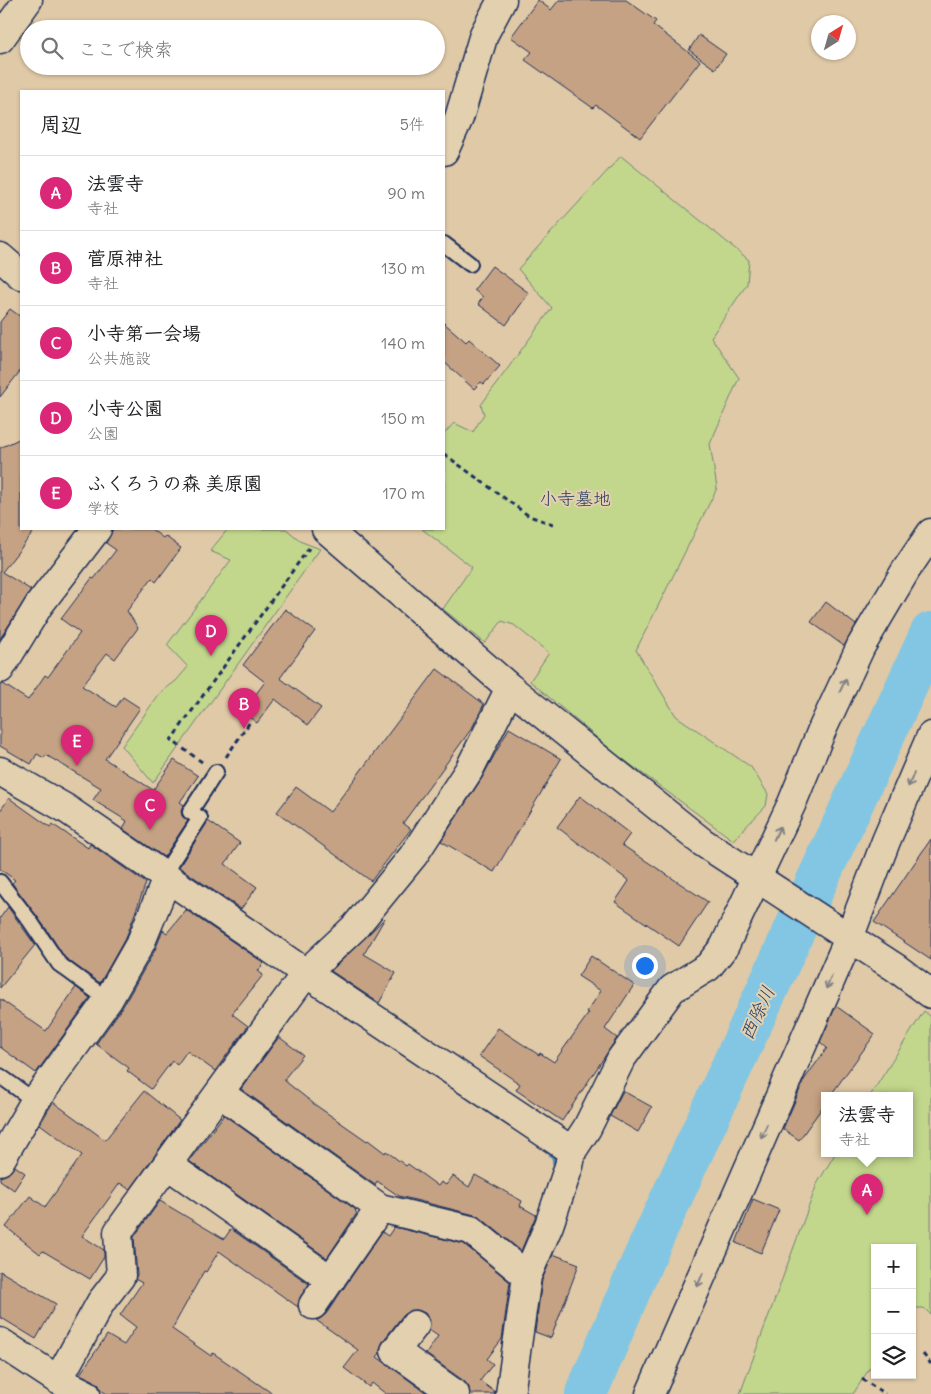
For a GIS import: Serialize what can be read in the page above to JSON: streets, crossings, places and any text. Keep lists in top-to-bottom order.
{
  "water": ["西除川"],
  "parks": ["小寺墓地"],
  "north": "top right",
  "page": {
    "search": "ここで検索",
    "heading": ["周辺", "5件"],
    "list": [
      {
        "mark": "A",
        "name": "法雲寺",
        "note": "寺社",
        "value": "90 m"
      },
      {
        "mark": "B",
        "name": "菅原神社",
        "note": "寺社",
        "value": "130 m"
      },
      {
        "mark": "C",
        "name": "小寺第一会場",
        "note": "公共施設",
        "value": "140 m"
      },
      {
        "mark": "D",
        "name": "小寺公園",
        "note": "公園",
        "value": "150 m"
      },
      {
        "mark": "E",
        "name": "ふくろうの森 美原園",
        "note": "学校",
        "value": "170 m"
      }
    ],
    "pins": [
      "D",
      "B",
      "E",
      "C",
      "A"
    ],
    "popup": ["法雲寺", "寺社"],
    "map_buttons": ["+", "−"]
  }
}
